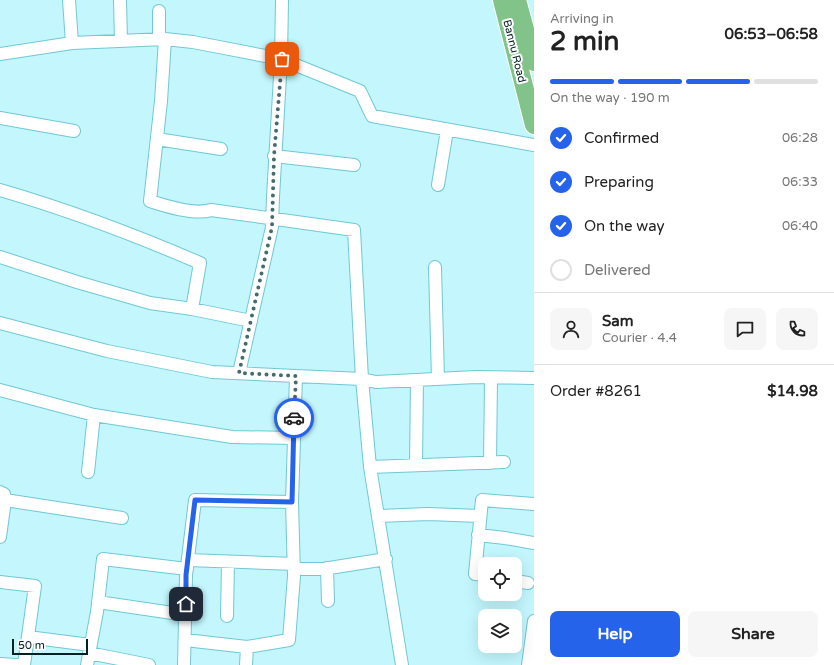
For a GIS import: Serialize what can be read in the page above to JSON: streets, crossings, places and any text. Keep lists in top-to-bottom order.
{
  "streets": {
    "highway": ["Bannu Road"]
  },
  "scale_bar": "50 m",
  "page": {
    "heading": ["2 min", "Arriving in", "06:53–06:58"],
    "panel": [
      "Sam",
      "Courier · 4.4",
      "Order #8261",
      "$14.98"
    ],
    "bar": "On the way · 190 m",
    "list": [
      ["Confirmed", "06:28"],
      ["Preparing", "06:33"],
      ["On the way", "06:40"],
      "Delivered"
    ],
    "buttons": ["Help", "Share"],
    "scale": "50 m"
  }
}
